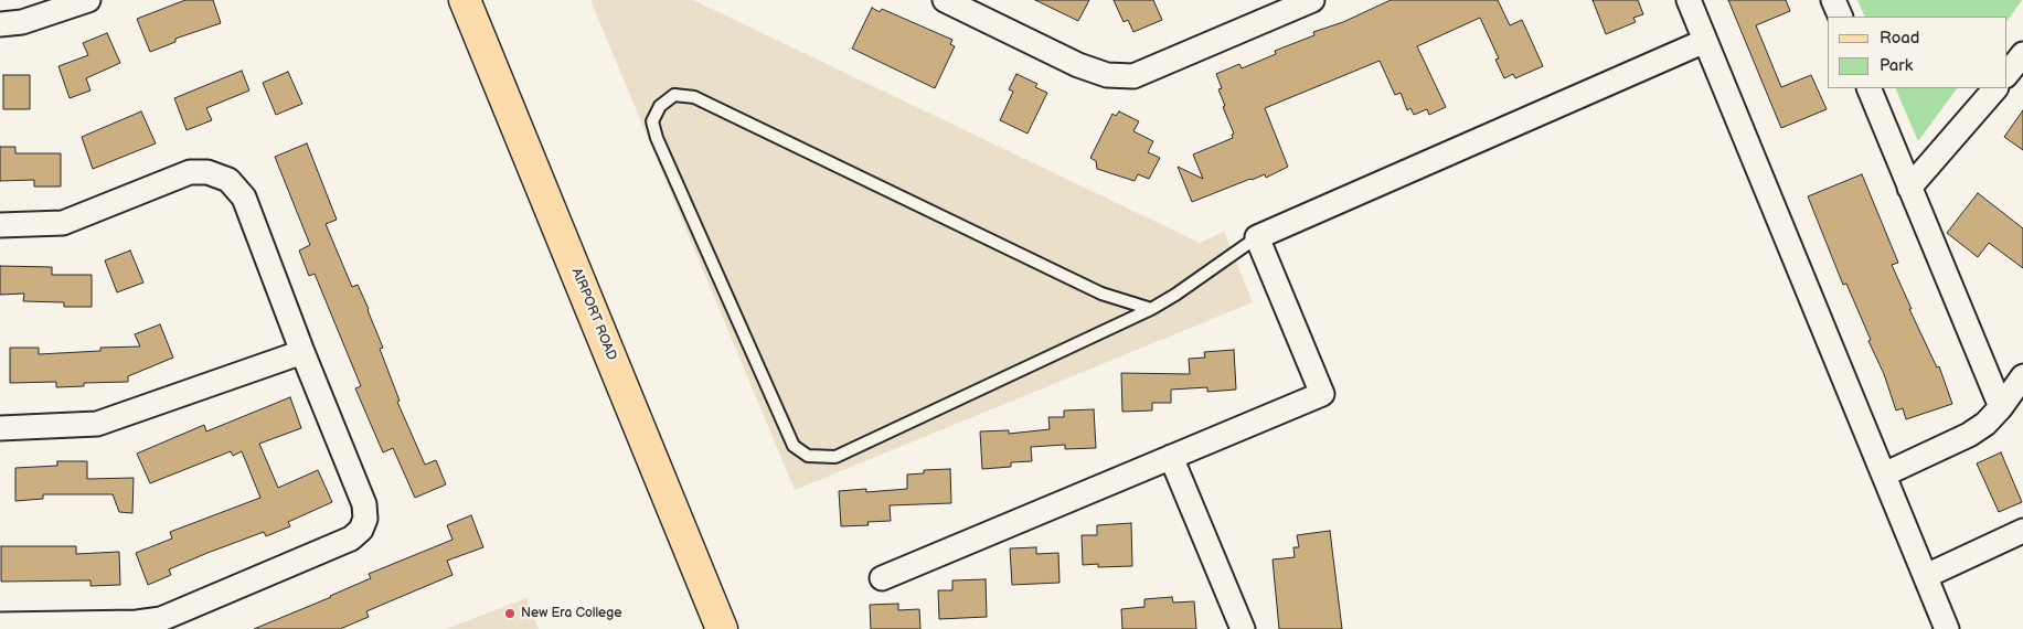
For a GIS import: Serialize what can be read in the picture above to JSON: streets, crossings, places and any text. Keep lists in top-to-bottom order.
{
  "streets": {
    "main road": ["AIRPORT ROAD"]
  },
  "places": ["New Era College"],
  "legend": ["Road", "Park"]
}
